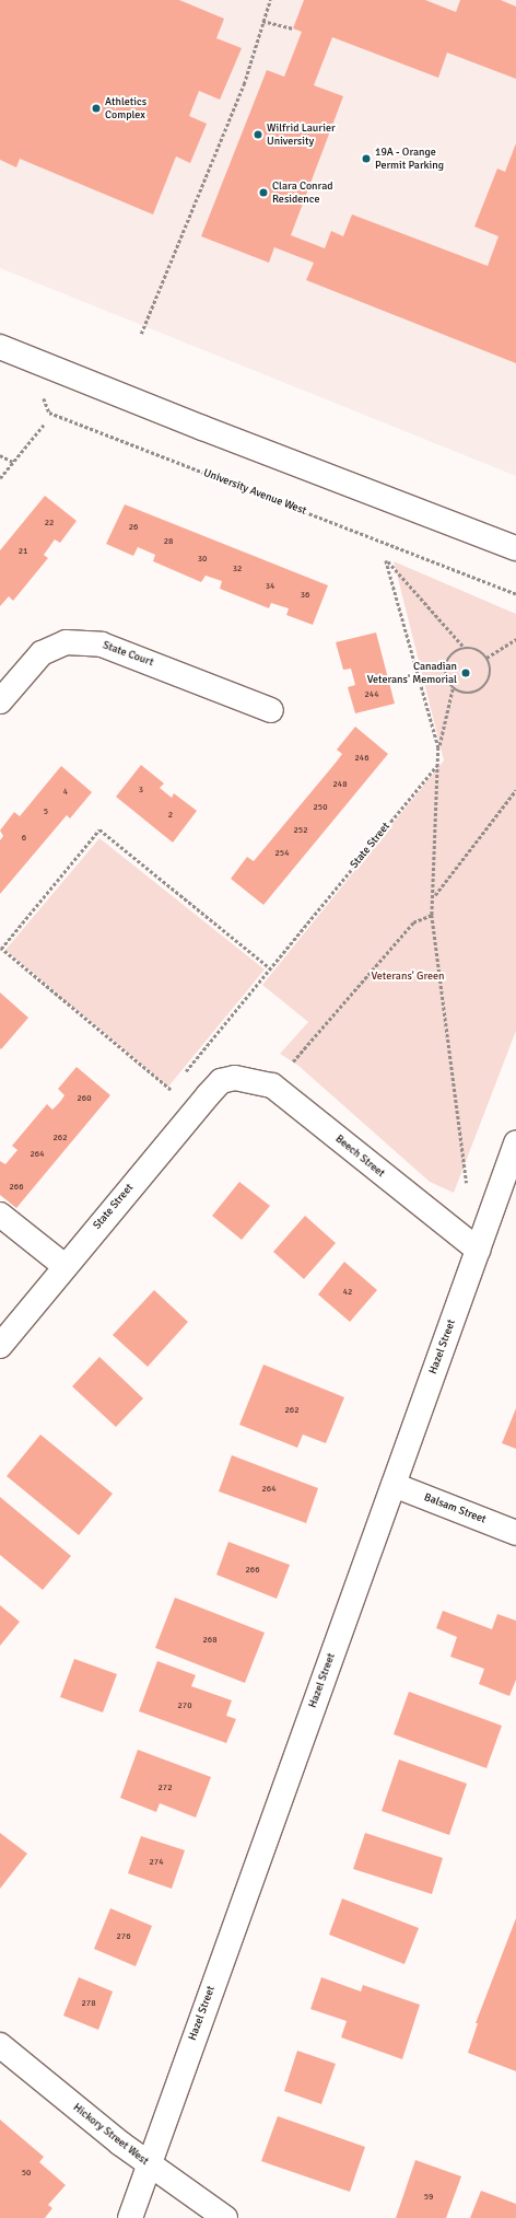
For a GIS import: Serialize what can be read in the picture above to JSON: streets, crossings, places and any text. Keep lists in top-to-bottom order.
{
  "streets": {
    "street": [
      "State Court",
      "State Street",
      "Beech Street",
      "Hazel Street",
      "Balsam Street",
      "Hickory Street West"
    ],
    "path": ["University Avenue West"]
  },
  "crossings": [
    ["State Street", "Beech Street"],
    ["Beech Street", "Hazel Street"],
    ["Hazel Street", "Balsam Street"],
    ["Hazel Street", "Hickory Street West"]
  ],
  "parks": ["Veterans' Green"],
  "places": [
    "Athletics Complex",
    "Wilfrid Laurier University",
    "19A - Orange Permit Parking",
    "Clara Conrad Residence",
    "Canadian Veterans' Memorial"
  ],
  "house_numbers": [
    "22",
    "26",
    "28",
    "21",
    "30",
    "32",
    "34",
    "36",
    "244",
    "246",
    "248",
    "3",
    "4",
    "250",
    "5",
    "2",
    "252",
    "6",
    "254",
    "260",
    "262",
    "264",
    "266",
    "42",
    "262",
    "264",
    "266",
    "268",
    "270",
    "272",
    "274",
    "276",
    "278",
    "50",
    "59"
  ]
}
